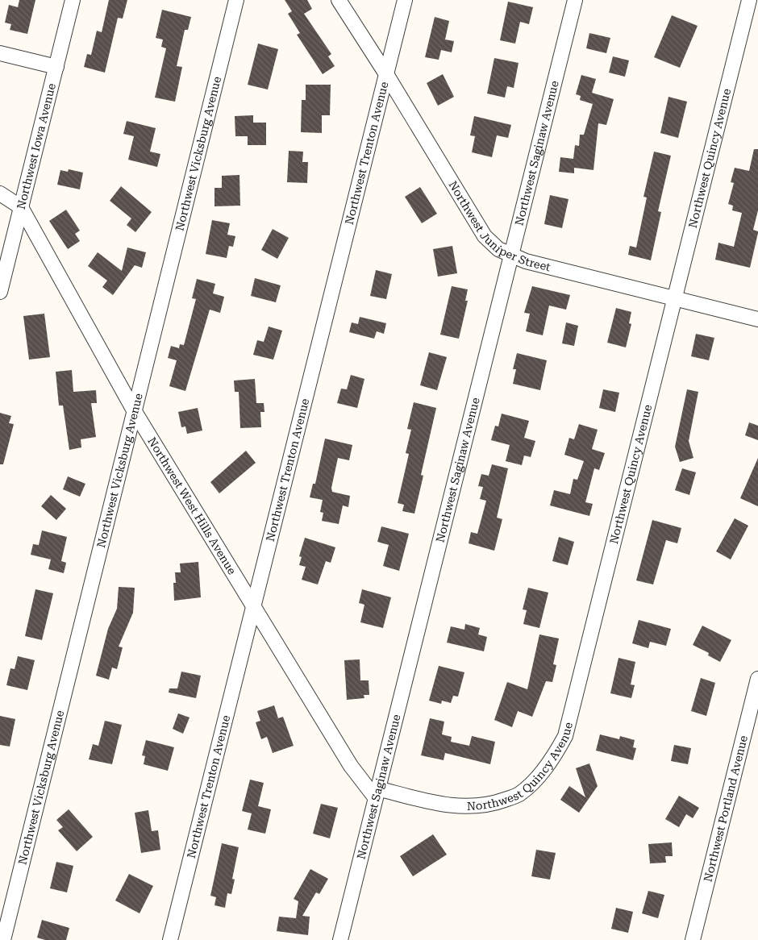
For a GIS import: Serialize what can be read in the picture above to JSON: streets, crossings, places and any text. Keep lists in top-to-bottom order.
{
  "streets": {
    "street": [
      "Northwest Iowa Avenue",
      "Northwest Vicksburg Avenue",
      "Northwest Trenton Avenue",
      "Northwest Saginaw Avenue",
      "Northwest Quincy Avenue",
      "Northwest Juniper Street",
      "Northwest West Hills Avenue",
      "Northwest Portland Avenue"
    ]
  },
  "crossings": [
    ["Northwest Iowa Avenue", "Northwest West Hills Avenue"],
    ["Northwest Vicksburg Avenue", "Northwest West Hills Avenue"],
    ["Northwest Trenton Avenue", "Northwest Juniper Street"],
    ["Northwest Trenton Avenue", "Northwest West Hills Avenue"],
    ["Northwest Saginaw Avenue", "Northwest Quincy Avenue"],
    ["Northwest Saginaw Avenue", "Northwest Juniper Street"],
    ["Northwest Saginaw Avenue", "Northwest West Hills Avenue"],
    ["Northwest Quincy Avenue", "Northwest Juniper Street"],
    ["Northwest Quincy Avenue", "Northwest West Hills Avenue"]
  ]
}
